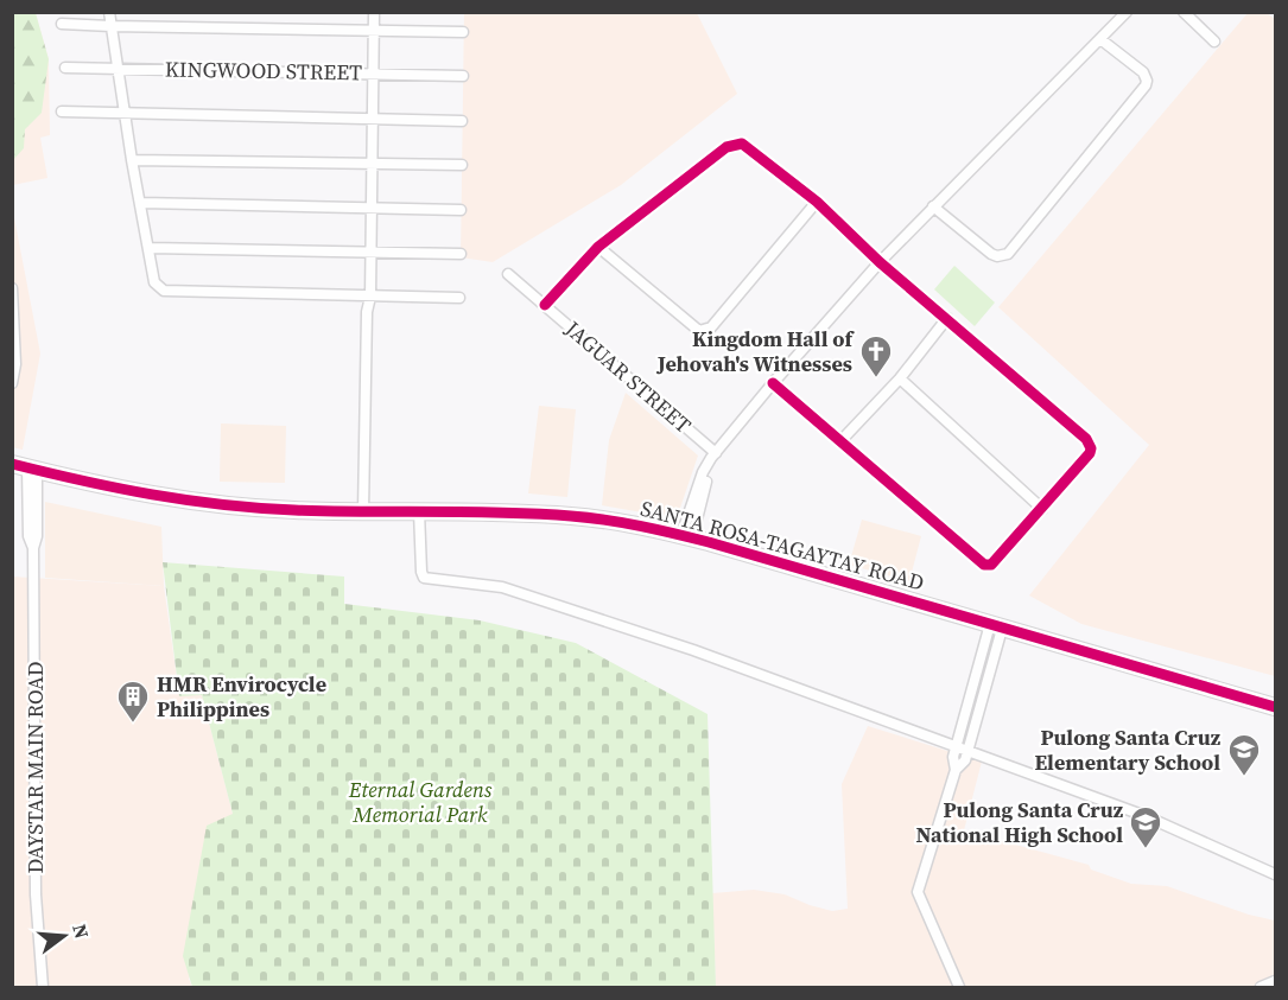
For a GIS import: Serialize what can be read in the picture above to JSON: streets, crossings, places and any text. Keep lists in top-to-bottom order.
{
  "streets": {
    "main road": ["SANTA ROSA-TAGAYTAY ROAD"],
    "street": ["KINGWOOD STREET", "JAGUAR STREET", "DAYSTAR MAIN ROAD"]
  },
  "crossings": [
    ["SANTA ROSA-TAGAYTAY ROAD", "DAYSTAR MAIN ROAD"]
  ],
  "parks": ["Eternal Gardens Memorial Park"],
  "places": {
    "church": ["Kingdom Hall of Jehovah's Witnesses"],
    "building": ["HMR Envirocycle Philippines"],
    "school or university": ["Pulong Santa Cruz Elementary School", "Pulong Santa Cruz National High School"]
  },
  "north": "right"
}
